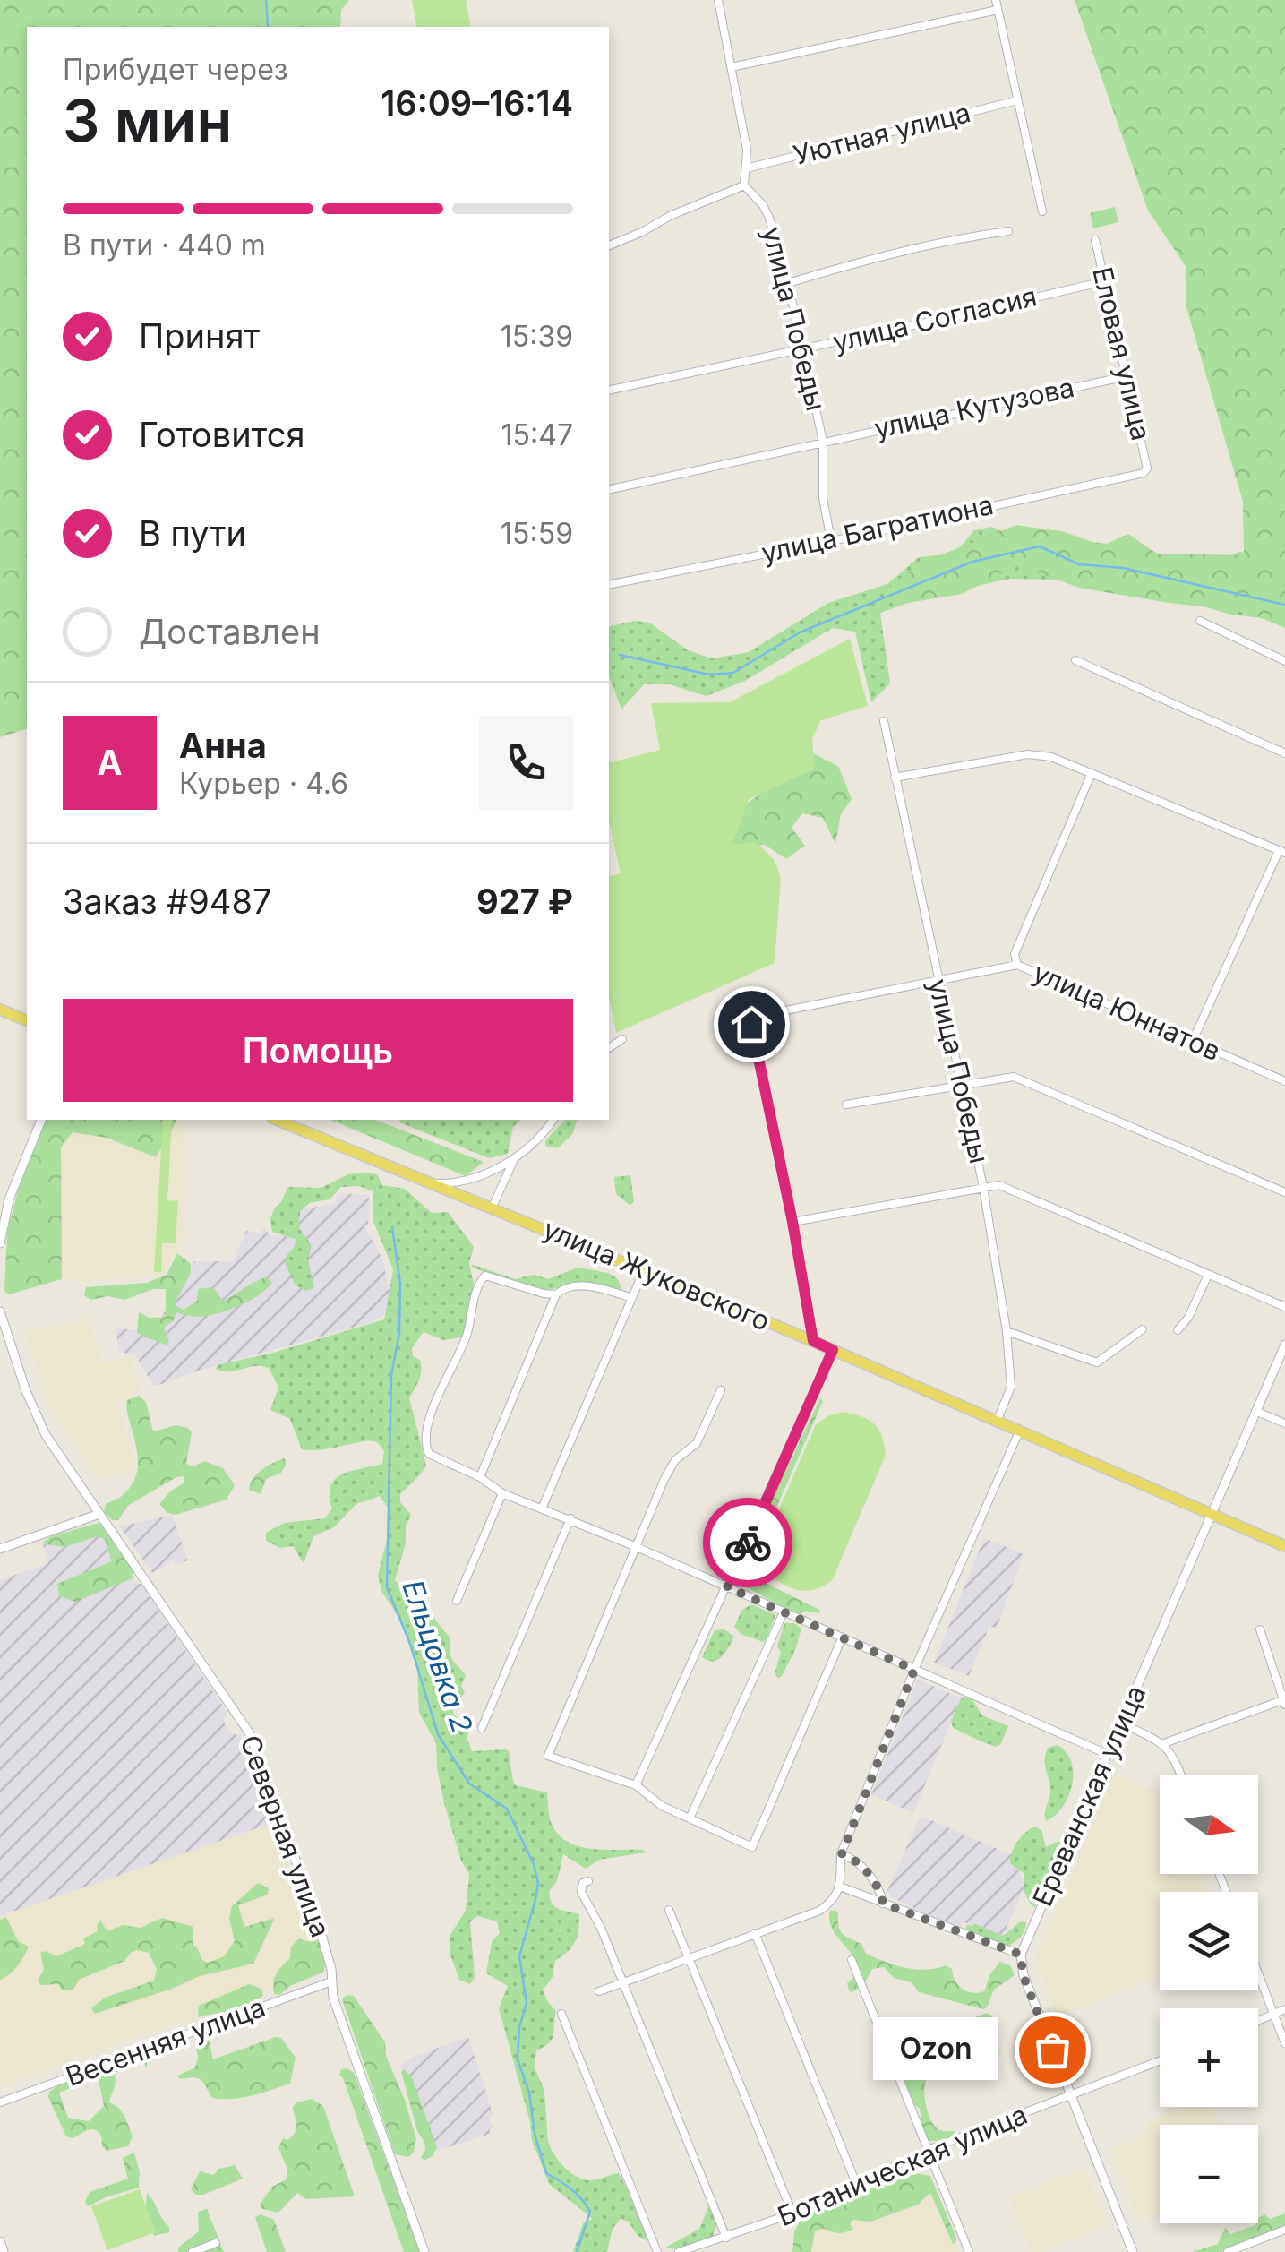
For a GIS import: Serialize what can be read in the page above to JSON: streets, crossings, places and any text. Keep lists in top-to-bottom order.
{
  "streets": {
    "main road": ["улица Жуковского"],
    "street": [
      "Уютная улица",
      "улица Победы",
      "улица Согласия",
      "Еловая улица",
      "улица Кутузова",
      "улица Багратиона",
      "улица Юннатов",
      "Ереванская улица",
      "Северная улица",
      "Весенняя улица",
      "Ботаническая улица"
    ]
  },
  "crossings": [
    ["улица Победы", "улица Согласия"],
    ["улица Победы", "улица Кутузова"],
    ["улица Победы", "улица Багратиона"],
    ["улица Победы", "улица Юннатов"],
    ["улица Победы", "улица Жуковского"],
    ["улица Согласия", "Еловая улица"],
    ["Еловая улица", "улица Кутузова"],
    ["Еловая улица", "улица Багратиона"],
    ["улица Жуковского", "Ереванская улица"],
    ["Северная улица", "Весенняя улица"]
  ],
  "water": ["Ельцовка 2"],
  "places": ["Ozon"],
  "north": "right",
  "page": {
    "heading": ["3 мин", "Прибудет через", "16:09–16:14"],
    "panel": [
      "Анна",
      "Курьер · 4.6",
      "Заказ #9487",
      "927 ₽"
    ],
    "bar": "В пути · 440 m",
    "list": [
      ["Принят", "15:39"],
      ["Готовится", "15:47"],
      ["В пути", "15:59"],
      "Доставлен"
    ],
    "round": "А",
    "buttons": "Помощь",
    "map_buttons": ["+", "−"],
    "bubble": "Ozon"
  }
}
